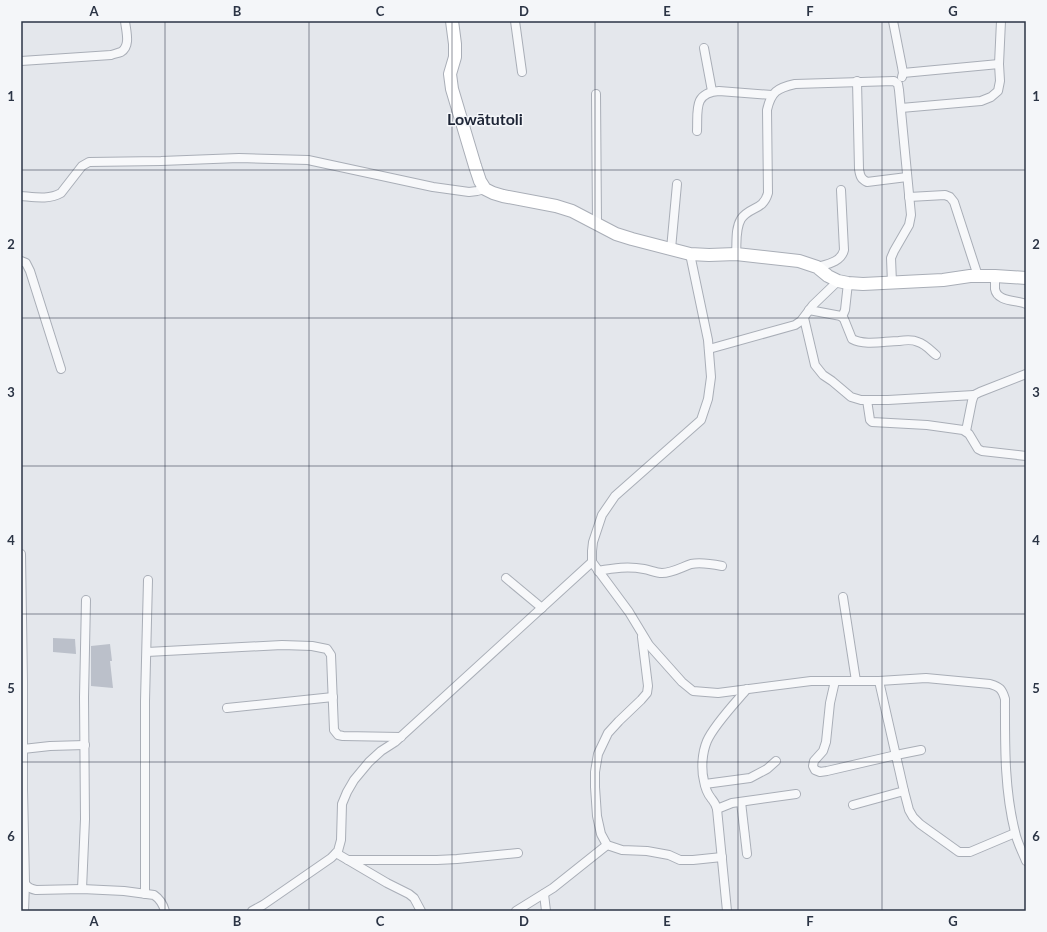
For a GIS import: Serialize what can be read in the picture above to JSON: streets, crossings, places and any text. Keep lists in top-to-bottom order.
{
  "districts": ["Lowātutoli"],
  "grid": {
    "columns": [
      "A",
      "B",
      "C",
      "D",
      "E",
      "F",
      "G"
    ],
    "rows": [
      "1",
      "2",
      "3",
      "4",
      "5",
      "6"
    ]
  }
}
